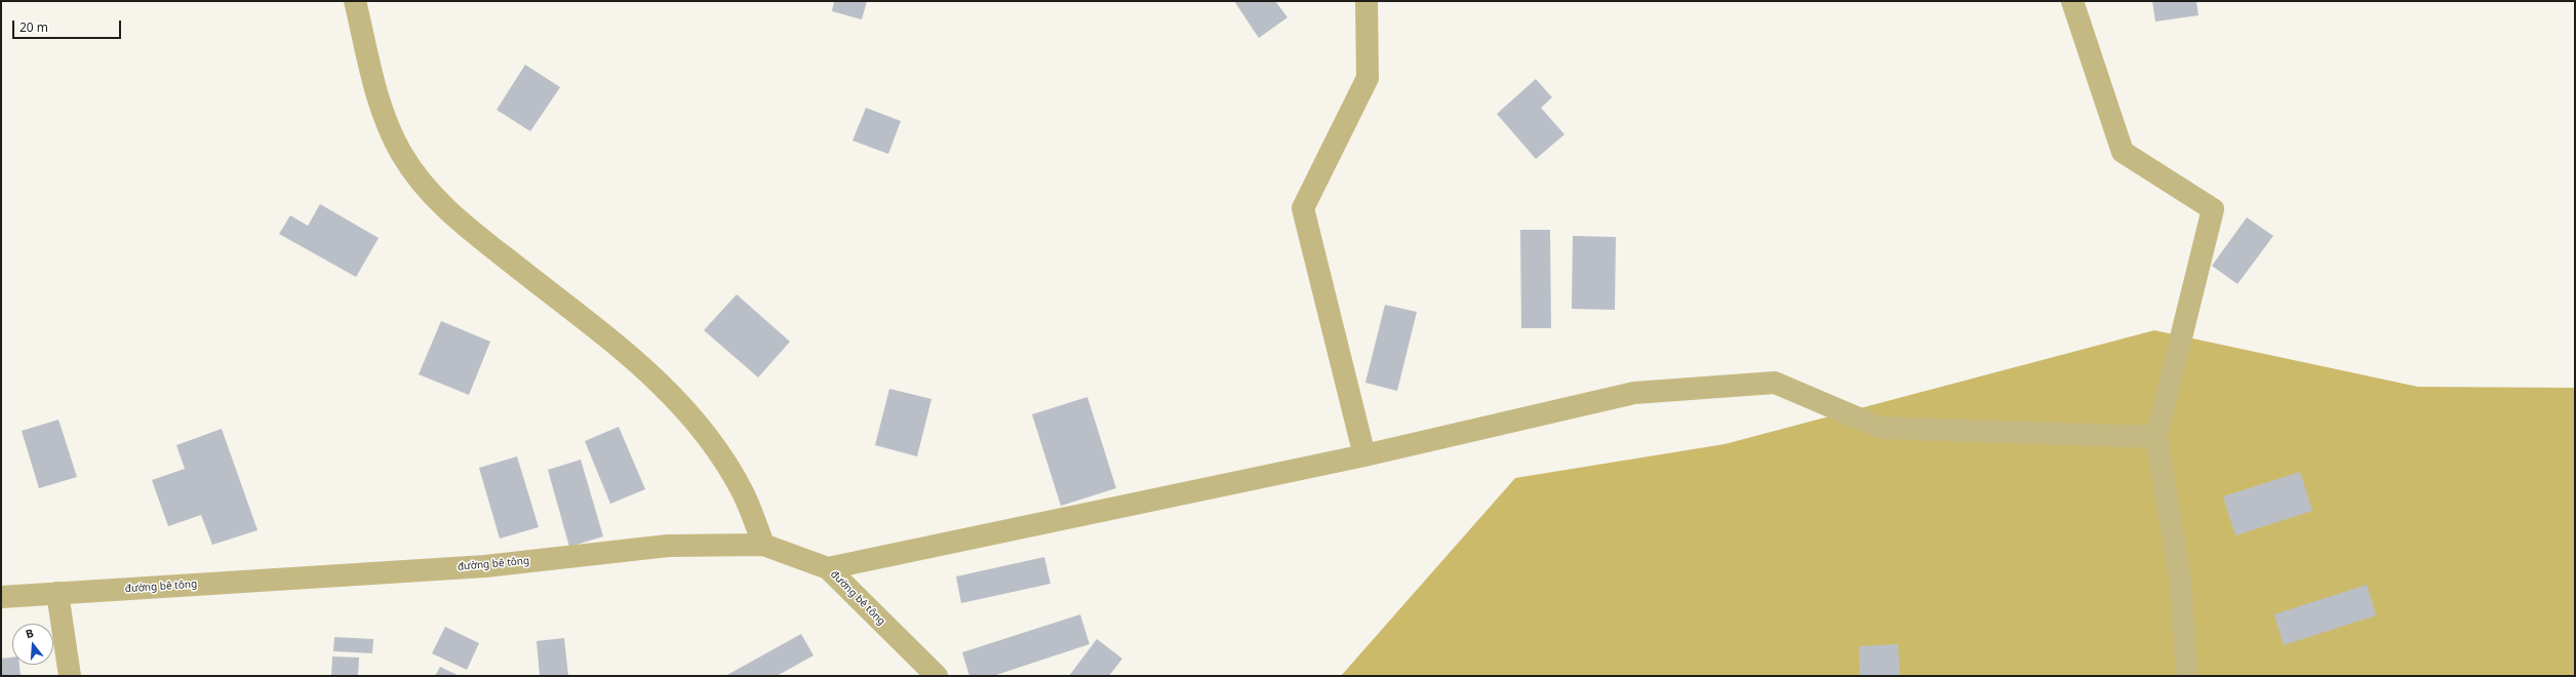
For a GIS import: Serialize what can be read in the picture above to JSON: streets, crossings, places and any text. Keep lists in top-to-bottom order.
{
  "streets": {
    "street": ["đường bê tông"]
  },
  "scale_bar": "20 m",
  "north": "top"
}
